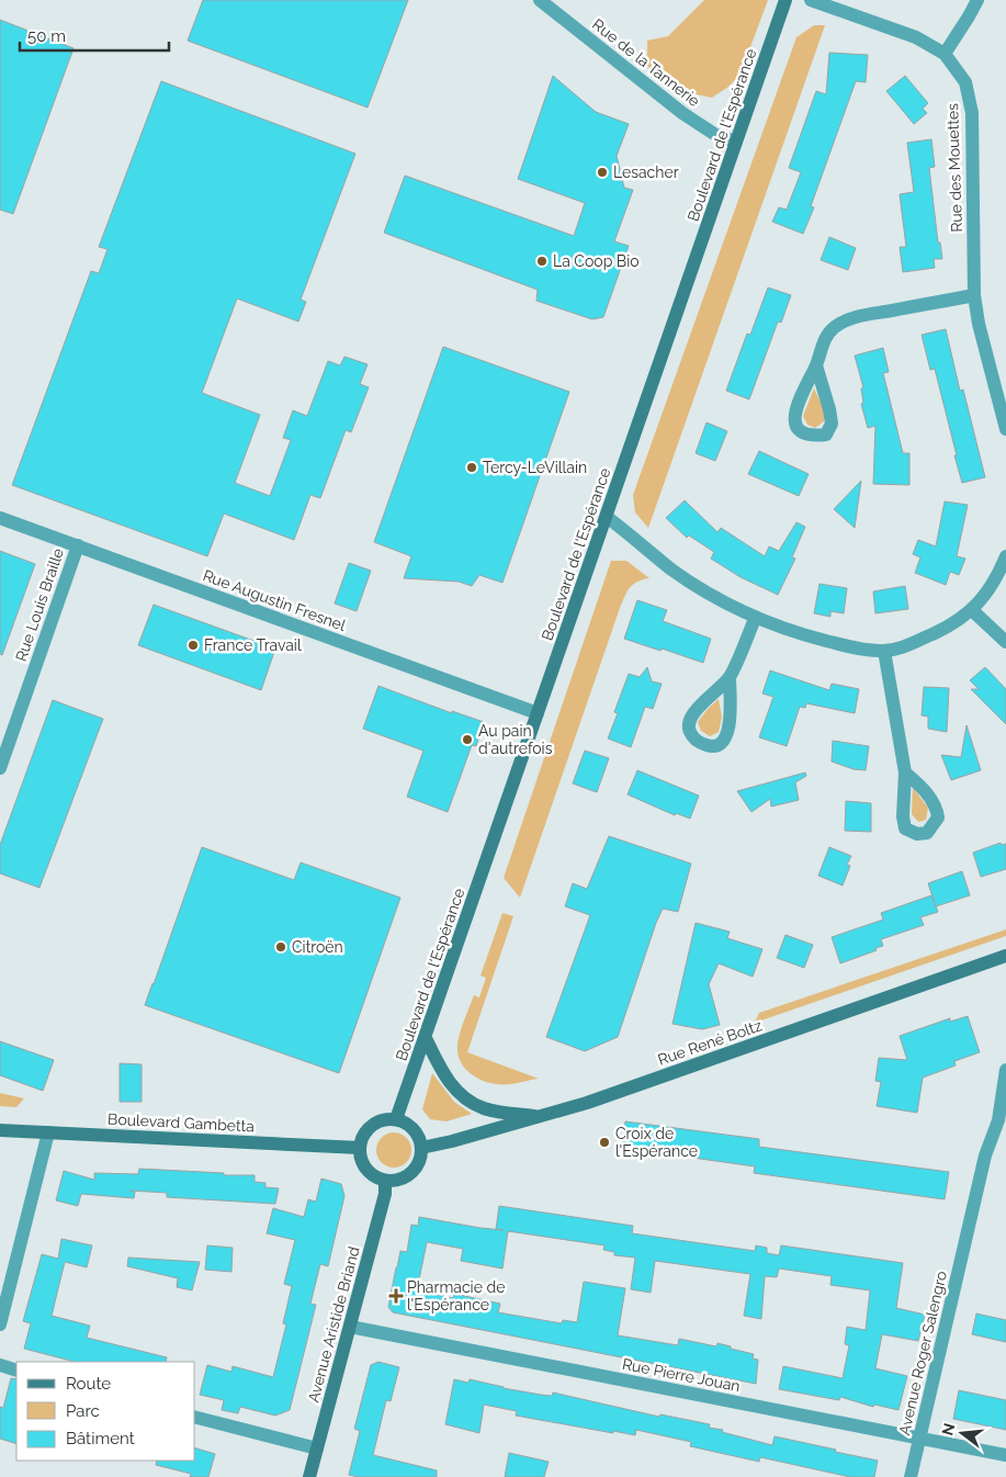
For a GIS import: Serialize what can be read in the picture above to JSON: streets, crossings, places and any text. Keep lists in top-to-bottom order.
{
  "streets": {
    "main road": [
      "Boulevard de l'Espérance",
      "Rue René Boltz",
      "Boulevard Gambetta",
      "Avenue Aristide Briand"
    ],
    "street": [
      "Rue de la Tannerie",
      "Rue des Mouettes",
      "Rue Augustin Fresnel",
      "Rue Louis Braille",
      "Avenue Roger Salengro",
      "Rue Pierre Jouan"
    ]
  },
  "crossings": [
    ["Rue de la Tannerie", "Boulevard de l'Espérance"],
    ["Boulevard de l'Espérance", "Rue Augustin Fresnel"],
    ["Boulevard de l'Espérance", "Rue René Boltz"],
    ["Boulevard de l'Espérance", "Boulevard Gambetta"],
    ["Boulevard de l'Espérance", "Avenue Aristide Briand"],
    ["Rue Augustin Fresnel", "Rue Louis Braille"],
    ["Rue René Boltz", "Boulevard Gambetta"],
    ["Rue René Boltz", "Avenue Aristide Briand"],
    ["Boulevard Gambetta", "Avenue Aristide Briand"],
    ["Avenue Aristide Briand", "Rue Pierre Jouan"],
    ["Avenue Roger Salengro", "Rue Pierre Jouan"]
  ],
  "places": {
    "other": [
      "Lesacher",
      "La Coop Bio",
      "Tercy-LeVillain",
      "France Travail",
      "Au pain d'autrefois",
      "Citroën",
      "Croix de l'Espérance"
    ],
    "health": ["Pharmacie de l'Espérance"]
  },
  "legend": ["Route", "Parc", "Bâtiment"],
  "scale_bar": "50 m",
  "north": "left"
}
